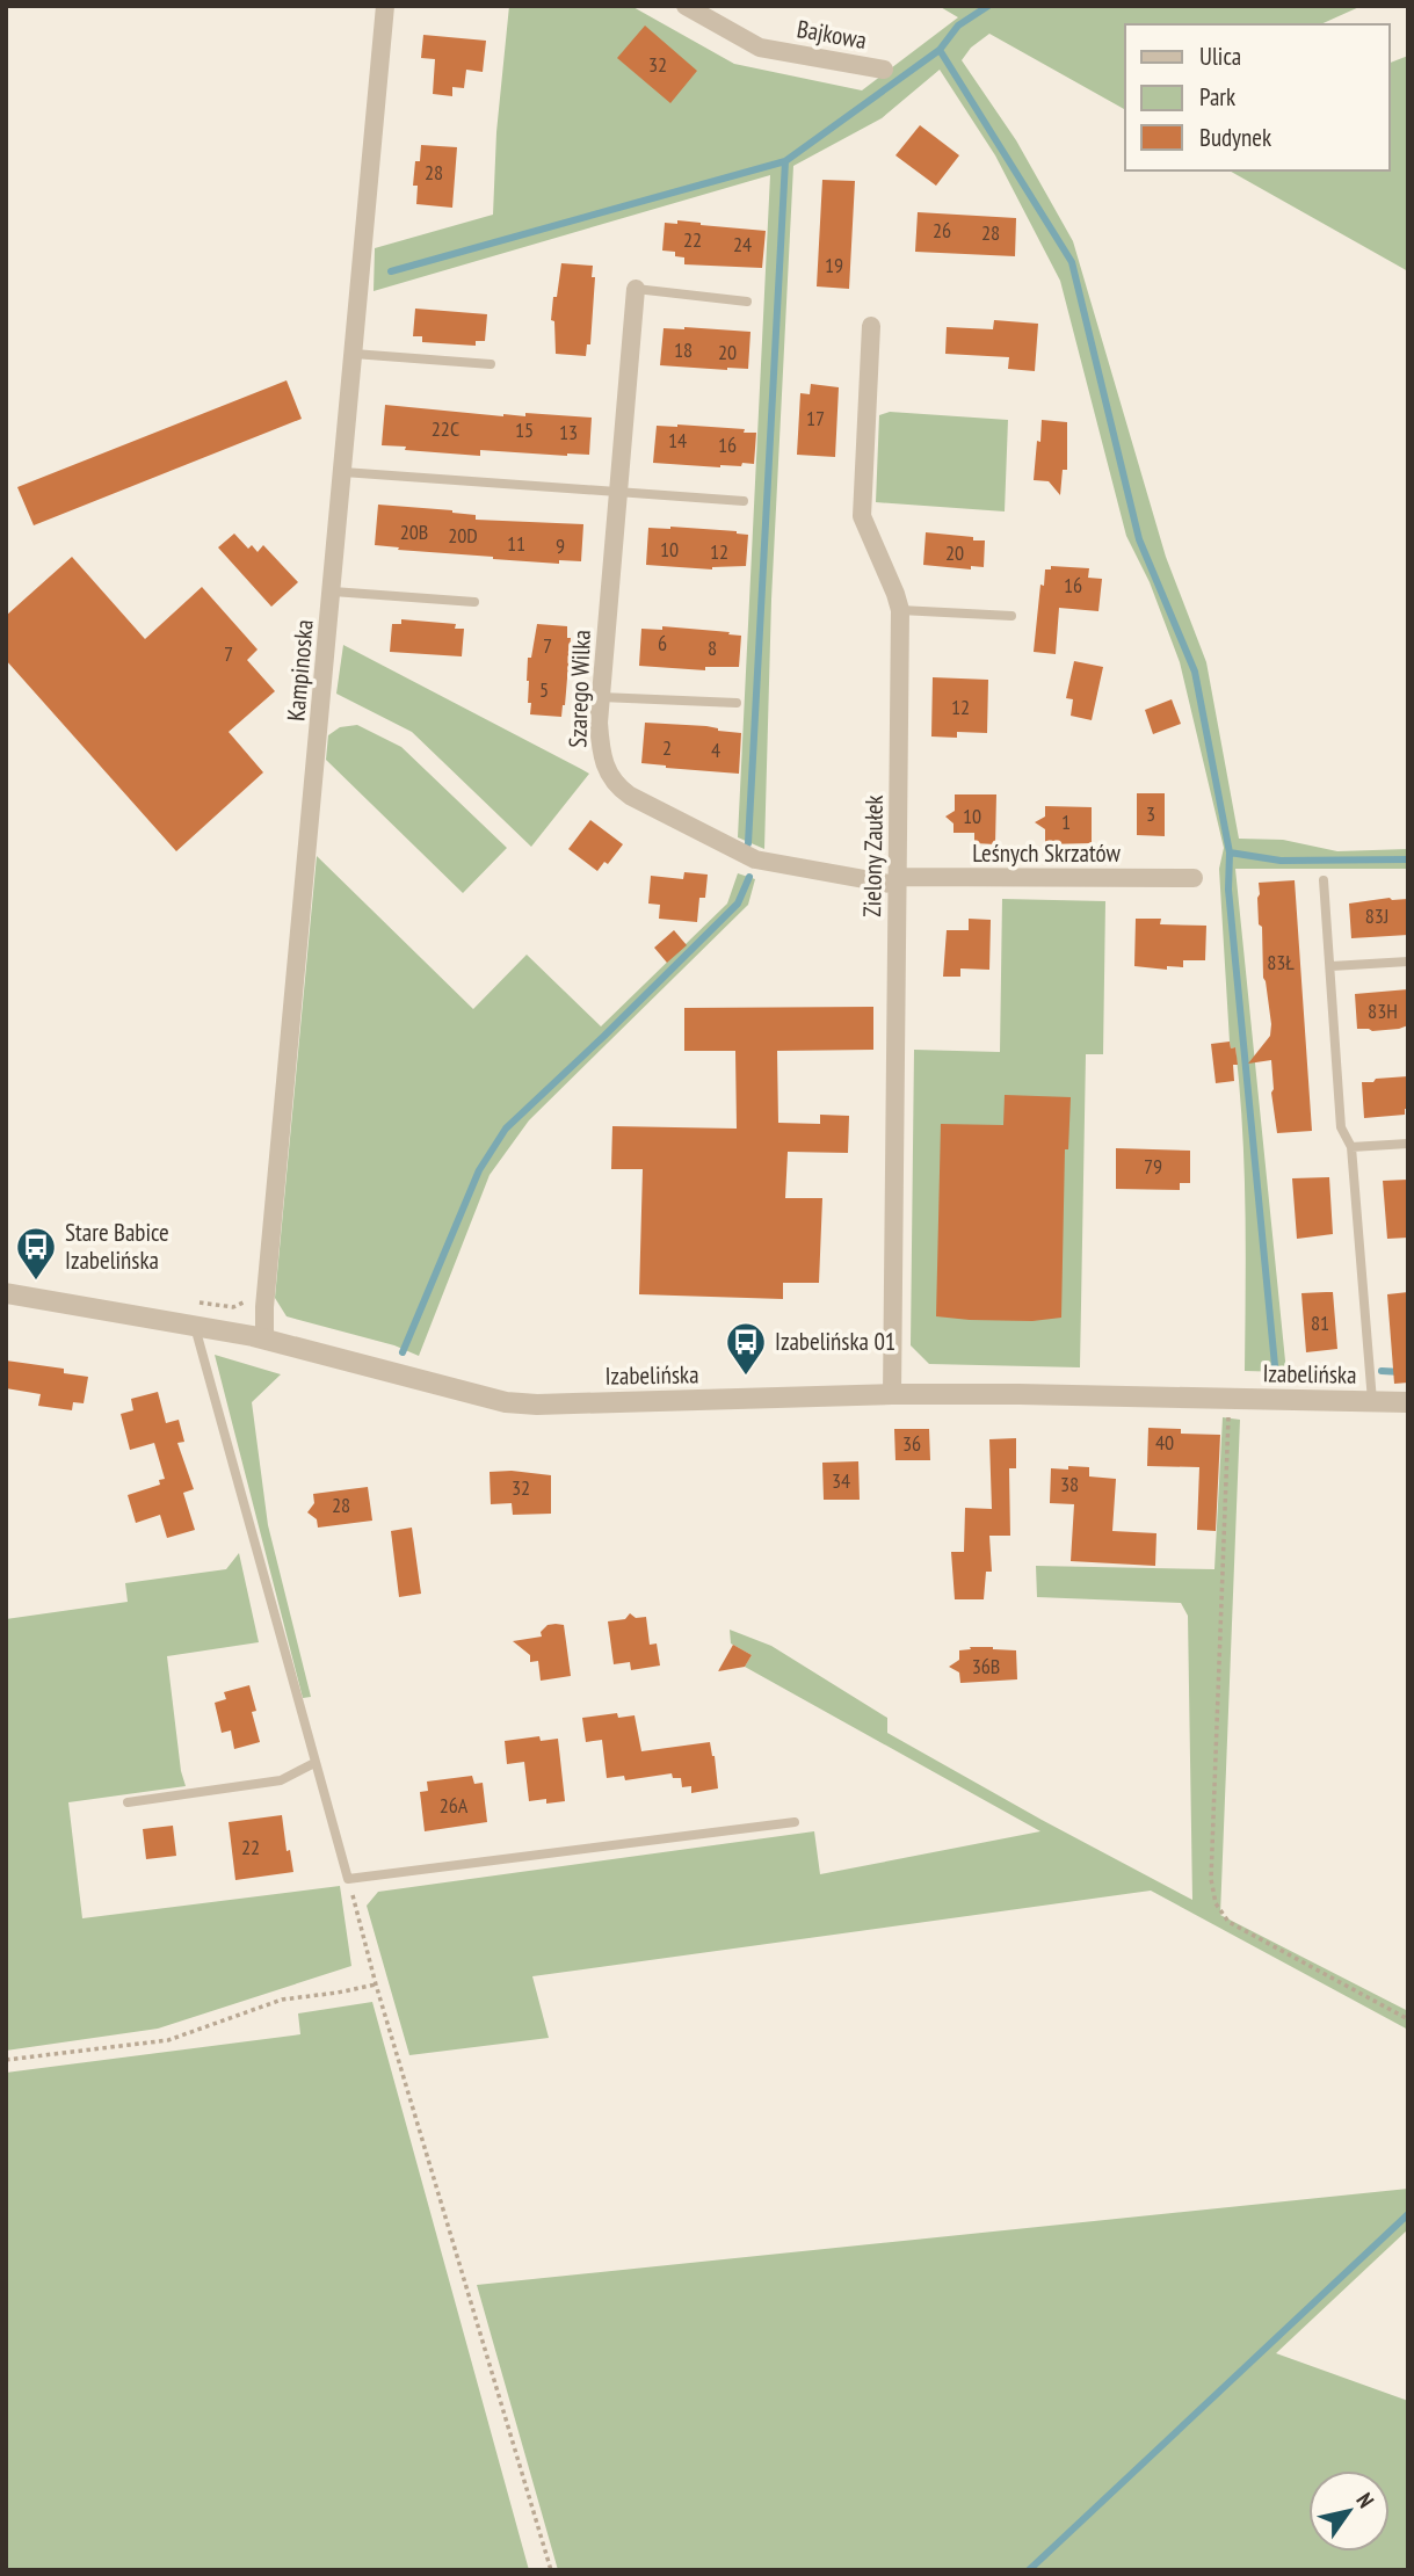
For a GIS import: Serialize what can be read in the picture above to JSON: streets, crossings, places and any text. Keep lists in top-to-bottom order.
{
  "streets": {
    "street": [
      "Bajkowa",
      "Kampinoska",
      "Szarego Wilka",
      "Leśnych Skrzatów",
      "Zielony Zaułek",
      "Izabelińska"
    ]
  },
  "crossings": [
    ["Kampinoska", "Izabelińska"],
    ["Szarego Wilka", "Leśnych Skrzatów"],
    ["Szarego Wilka", "Zielony Zaułek"],
    ["Leśnych Skrzatów", "Zielony Zaułek"],
    ["Zielony Zaułek", "Izabelińska"]
  ],
  "places": {
    "bus stop": ["Stare Babice Izabelińska", "Izabelińska 01"]
  },
  "house_numbers": [
    "32",
    "28",
    "26",
    "28",
    "22",
    "24",
    "19",
    "18",
    "20",
    "17",
    "22C",
    "15",
    "13",
    "14",
    "16",
    "20B",
    "20D",
    "11",
    "9",
    "10",
    "12",
    "20",
    "16",
    "6",
    "7",
    "8",
    "7",
    "5",
    "12",
    "2",
    "4",
    "3",
    "10",
    "1",
    "83J",
    "83Ł",
    "83H",
    "79",
    "81",
    "40",
    "36",
    "34",
    "38",
    "32",
    "28",
    "36B",
    "26A",
    "22"
  ],
  "legend": ["Ulica", "Park", "Budynek"],
  "north": "top right"
}
